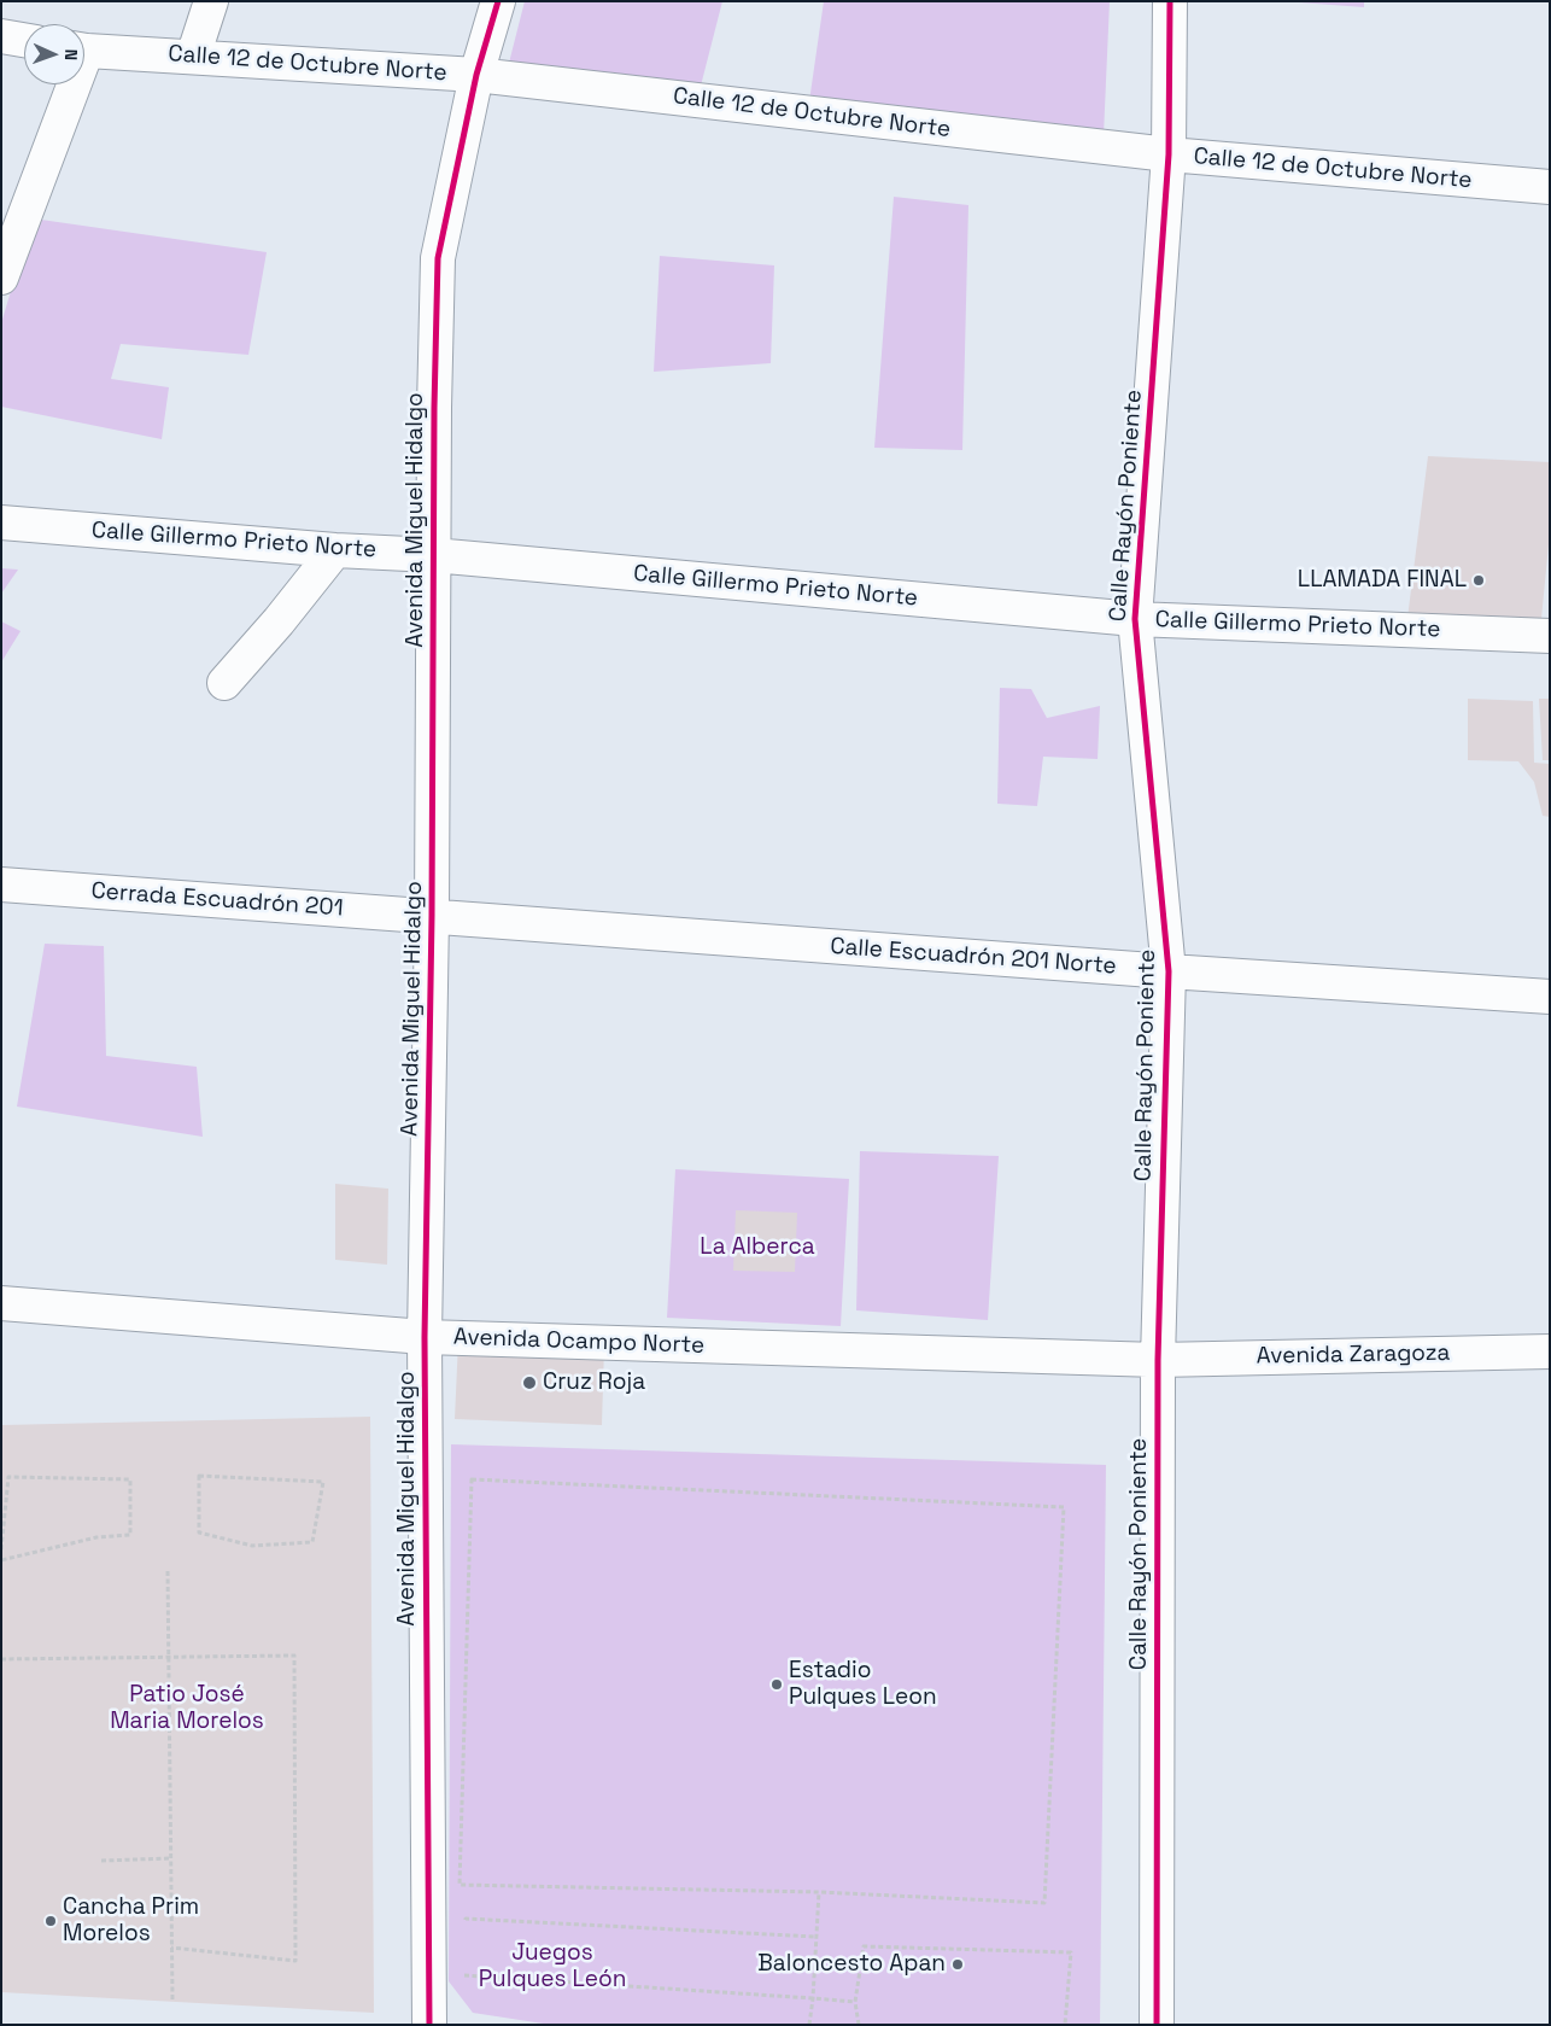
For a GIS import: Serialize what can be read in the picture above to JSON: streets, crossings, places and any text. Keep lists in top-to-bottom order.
{
  "streets": {
    "street": [
      "Calle 12 de Octubre Norte",
      "Calle Rayón Poniente",
      "Avenida Miguel Hidalgo",
      "Calle Gillermo Prieto Norte",
      "Cerrada Escuadrón 201",
      "Calle Escuadrón 201 Norte",
      "Avenida Ocampo Norte",
      "Avenida Zaragoza"
    ]
  },
  "crossings": [
    ["Calle 12 de Octubre Norte", "Calle Rayón Poniente"],
    ["Calle 12 de Octubre Norte", "Avenida Miguel Hidalgo"],
    ["Calle Rayón Poniente", "Calle Gillermo Prieto Norte"],
    ["Calle Rayón Poniente", "Calle Escuadrón 201 Norte"],
    ["Calle Rayón Poniente", "Avenida Ocampo Norte"],
    ["Calle Rayón Poniente", "Avenida Zaragoza"],
    ["Avenida Miguel Hidalgo", "Calle Gillermo Prieto Norte"],
    ["Avenida Miguel Hidalgo", "Cerrada Escuadrón 201"],
    ["Avenida Miguel Hidalgo", "Calle Escuadrón 201 Norte"],
    ["Avenida Miguel Hidalgo", "Avenida Ocampo Norte"],
    ["Cerrada Escuadrón 201", "Calle Escuadrón 201 Norte"],
    ["Avenida Ocampo Norte", "Avenida Zaragoza"]
  ],
  "parks": ["La Alberca", "Patio José Maria Morelos", "Juegos Pulques León"],
  "places": [
    "LLAMADA FINAL",
    "Cruz Roja",
    "Estadio Pulques Leon",
    "Cancha Prim Morelos",
    "Baloncesto Apan"
  ],
  "north": "right"
}
